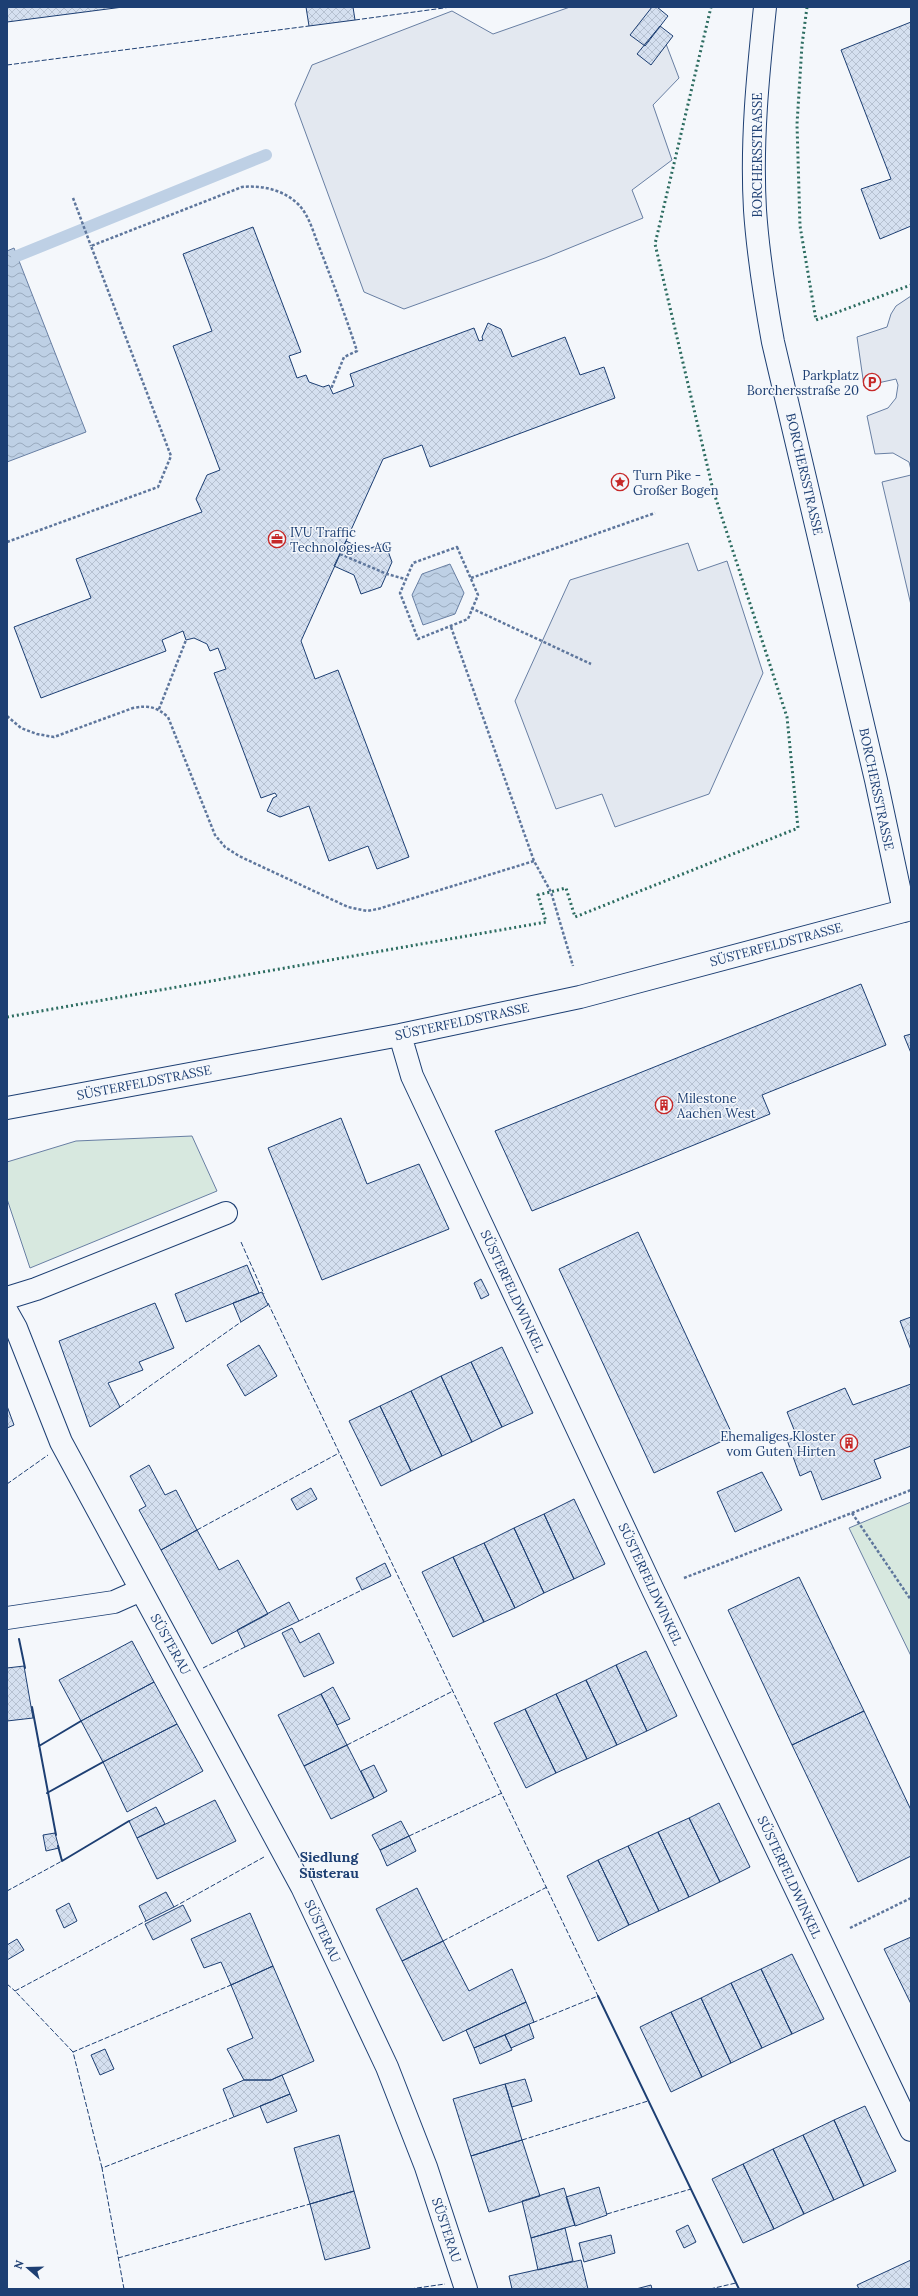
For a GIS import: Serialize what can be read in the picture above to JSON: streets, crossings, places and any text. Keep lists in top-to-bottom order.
{
  "streets": {
    "street": [
      "BORCHERSSTRASSE",
      "SÜSTERFELDSTRASSE",
      "SÜSTERFELDWINKEL",
      "SÜSTERAU"
    ]
  },
  "crossings": [
    ["BORCHERSSTRASSE", "SÜSTERFELDSTRASSE"],
    ["SÜSTERFELDSTRASSE", "SÜSTERFELDWINKEL"]
  ],
  "districts": ["Siedlung Süsterau"],
  "places": {
    "parking": ["Parkplatz Borchersstraße 20"],
    "place": ["Turn Pike - Großer Bogen"],
    "office": ["IVU Traffic Technologies AG"],
    "building": ["Milestone Aachen West", "Ehemaliges Kloster vom Guten Hirten"]
  },
  "north": "left"
}
